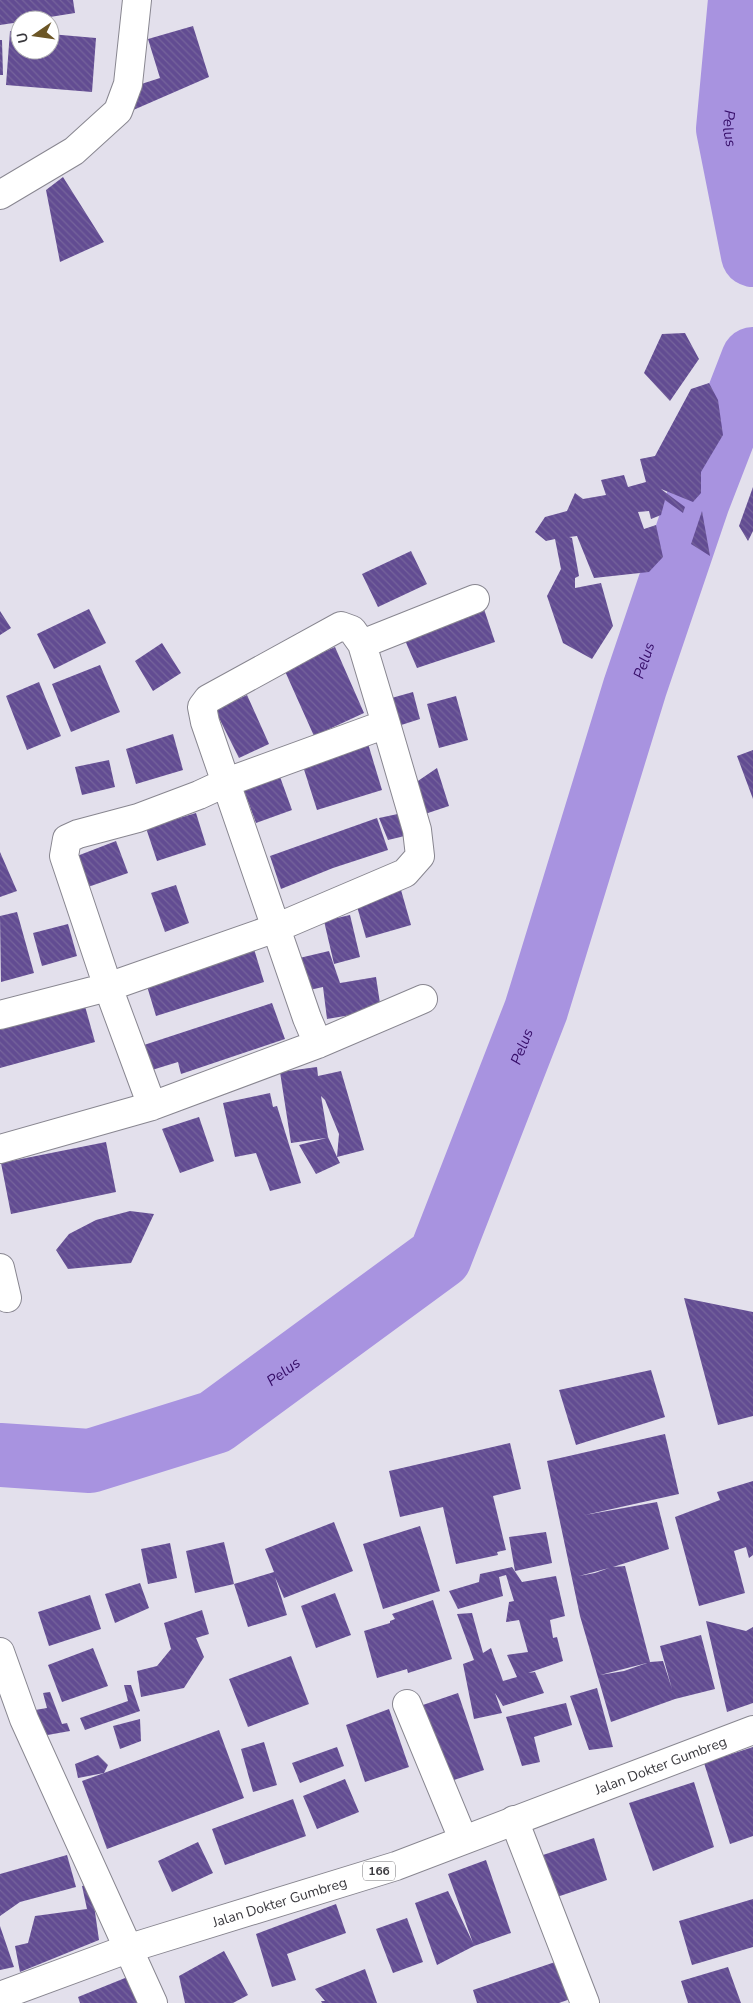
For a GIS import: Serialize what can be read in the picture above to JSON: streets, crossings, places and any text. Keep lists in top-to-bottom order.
{
  "streets": {
    "street": ["Jalan Dokter Gumbreg", "166"]
  },
  "water": ["Pelus"],
  "north": "left"
}
